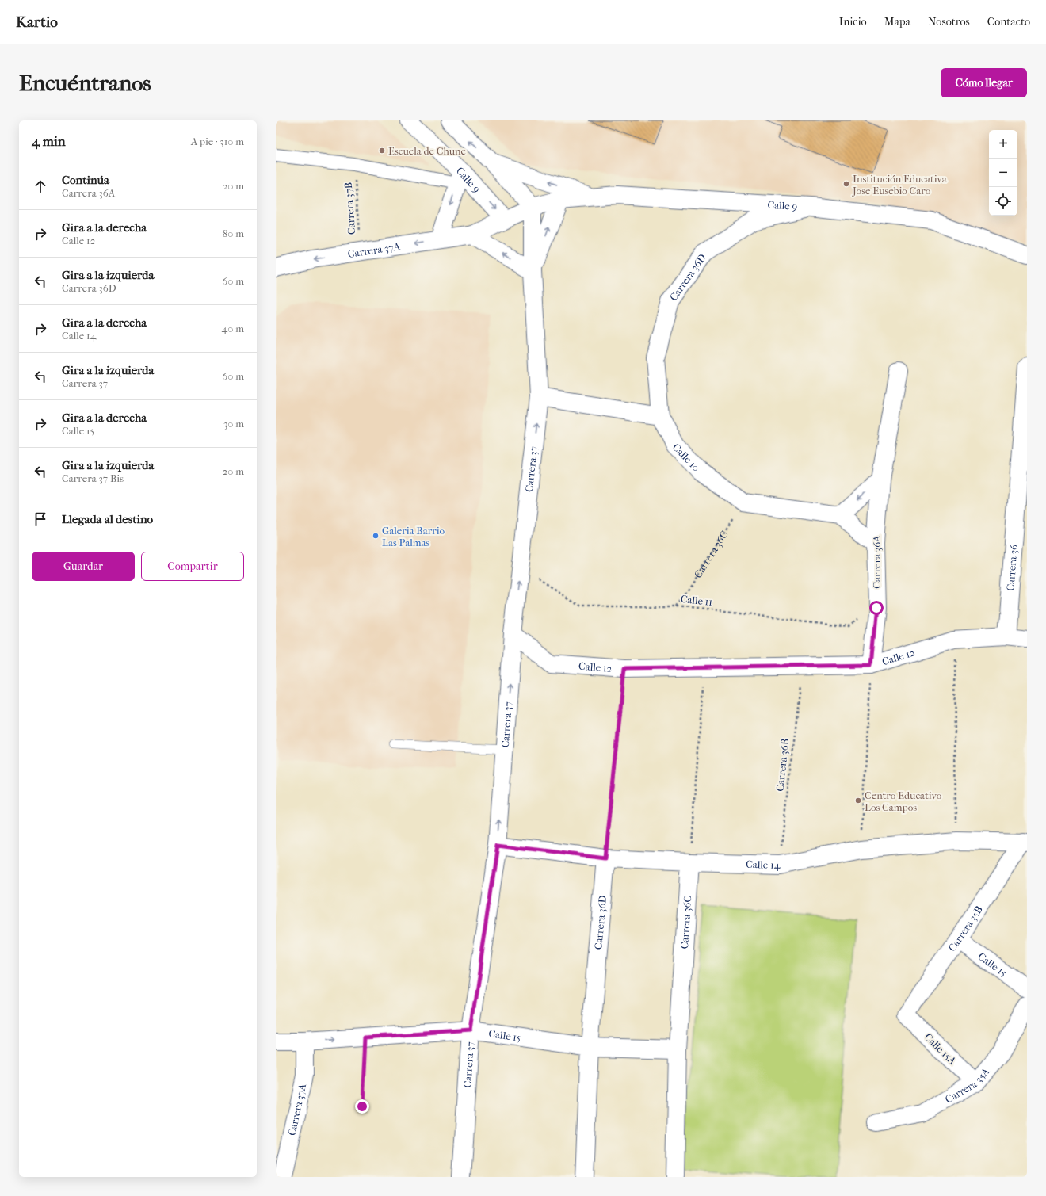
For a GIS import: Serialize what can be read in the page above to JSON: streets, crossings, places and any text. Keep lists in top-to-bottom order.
{
  "streets": {
    "street": [
      "Calle 9",
      "Carrera 37A",
      "Carrera 36D",
      "Calle 10",
      "Carrera 37",
      "Carrera 36C",
      "Carrera 36A",
      "Carrera 36",
      "Calle 12",
      "Calle 14",
      "Carrera 35B",
      "Calle 15",
      "Calle 15A",
      "Carrera 35A"
    ],
    "path": ["Carrera 37B", "Calle 11", "Carrera 36B"]
  },
  "crossings": [
    ["Calle 9", "Carrera 37A"],
    ["Calle 9", "Carrera 36D"],
    ["Calle 9", "Carrera 37"],
    ["Carrera 37B", "Carrera 37A"],
    ["Carrera 37A", "Calle 15"],
    ["Carrera 36D", "Calle 10"],
    ["Carrera 36D", "Calle 14"],
    ["Carrera 36D", "Calle 15"],
    ["Calle 10", "Carrera 36C"],
    ["Calle 10", "Carrera 36A"],
    ["Carrera 37", "Calle 11"],
    ["Carrera 37", "Calle 12"],
    ["Carrera 37", "Calle 14"],
    ["Carrera 37", "Calle 15"],
    ["Carrera 36C", "Calle 11"],
    ["Carrera 36C", "Calle 14"],
    ["Carrera 36C", "Calle 15"],
    ["Carrera 36A", "Calle 11"],
    ["Carrera 36A", "Calle 12"],
    ["Carrera 36", "Calle 12"],
    ["Calle 12", "Carrera 36B"],
    ["Carrera 36B", "Calle 14"],
    ["Calle 14", "Carrera 35B"],
    ["Carrera 35B", "Calle 15"],
    ["Carrera 35B", "Calle 15A"],
    ["Calle 15A", "Carrera 35A"]
  ],
  "one_way": ["Carrera 37"],
  "places": [
    "Escuela de Chune",
    "Institución Educativa Jose Eusebio Caro",
    "Galeria Barrio Las Palmas",
    "Centro Educativo Los Campos"
  ],
  "page": {
    "header": "Kartio",
    "nav": [
      "Inicio",
      "Mapa",
      "Nosotros",
      "Contacto"
    ],
    "buttons": [
      "Cómo llegar",
      ["Guardar", "Compartir"]
    ],
    "title": "Encuéntranos",
    "heading": ["4 min", "A pie · 310 m"],
    "map_buttons": ["+", "−"],
    "list": [
      ["Continúa", "Carrera 36A", "20 m"],
      ["Gira a la derecha", "Calle 12", "80 m"],
      ["Gira a la izquierda", "Carrera 36D", "60 m"],
      ["Gira a la derecha", "Calle 14", "40 m"],
      ["Gira a la izquierda", "Carrera 37", "60 m"],
      ["Gira a la derecha", "Calle 15", "30 m"],
      ["Gira a la izquierda", "Carrera 37 Bis", "20 m"],
      "Llegada al destino"
    ]
  }
}
